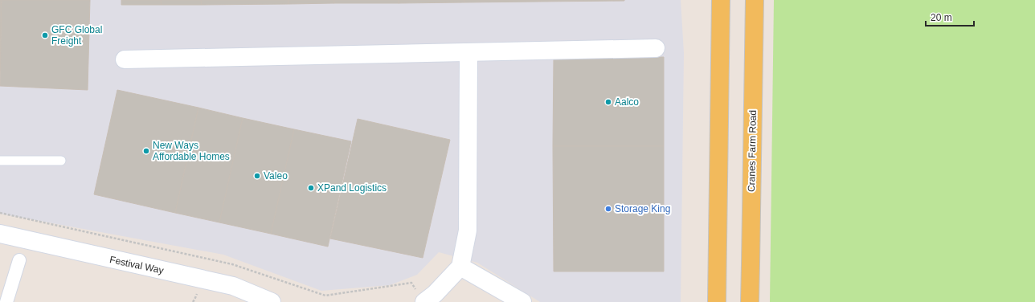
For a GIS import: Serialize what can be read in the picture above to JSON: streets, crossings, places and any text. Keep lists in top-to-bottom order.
{
  "streets": {
    "main road": ["Cranes Farm Road"],
    "street": ["Festival Way"]
  },
  "places": [
    "GFC Global Freight",
    "Aalco",
    "New Ways Affordable Homes",
    "Valeo",
    "XPand Logistics",
    "Storage King"
  ],
  "scale_bar": "20 m"
}
